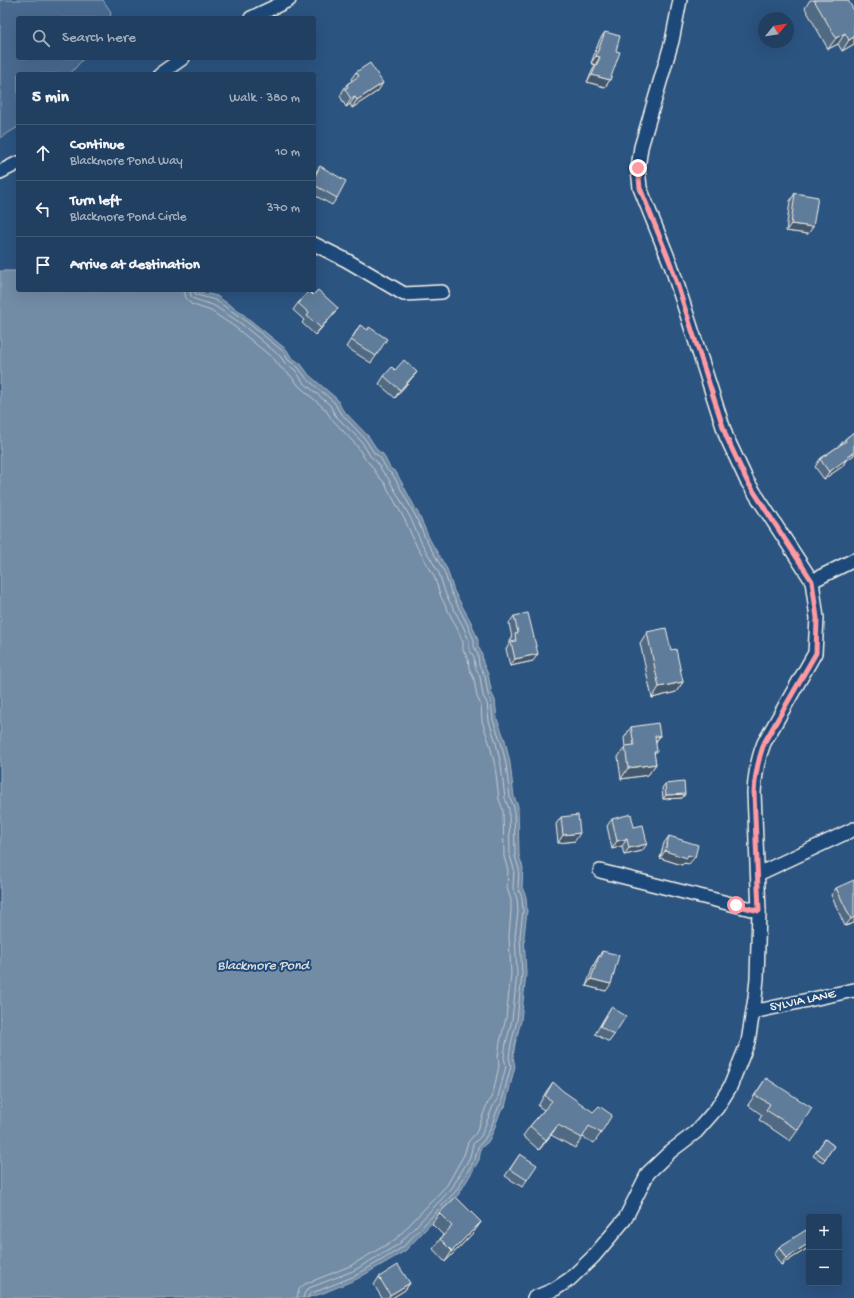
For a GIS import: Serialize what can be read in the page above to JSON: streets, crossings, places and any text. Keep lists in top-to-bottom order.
{
  "streets": {
    "street": ["SYLVIA LANE"]
  },
  "water": ["Blackmore Pond"],
  "north": "top right",
  "page": {
    "search": "Search here",
    "heading": ["5 min", "Walk · 380 m"],
    "list": [
      ["Continue", "Blackmore Pond Way", "10 m"],
      ["Turn left", "Blackmore Pond Circle", "370 m"],
      "Arrive at destination"
    ],
    "map_buttons": ["+", "−"]
  }
}
